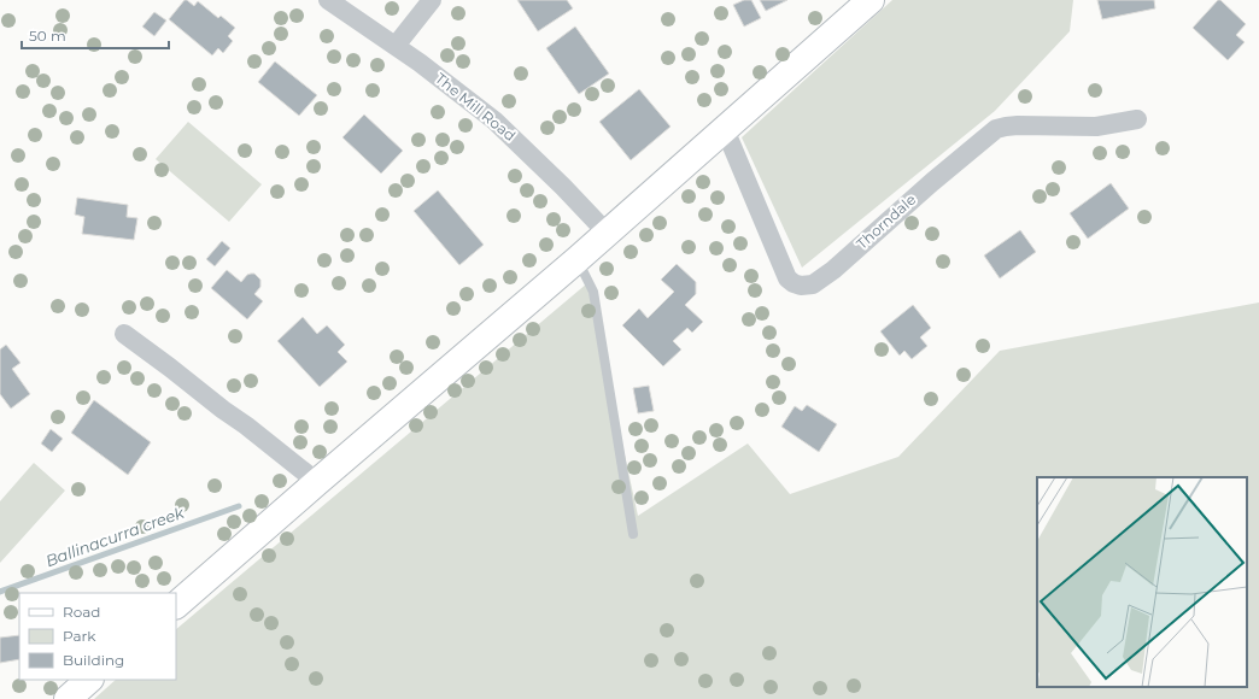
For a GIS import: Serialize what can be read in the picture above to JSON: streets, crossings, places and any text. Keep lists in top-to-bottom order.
{
  "streets": {
    "street": ["The Mill Road", "Thorndale"]
  },
  "water": ["Ballinacurra creek"],
  "legend": ["Road", "Park", "Building"],
  "scale_bar": "50 m"
}
